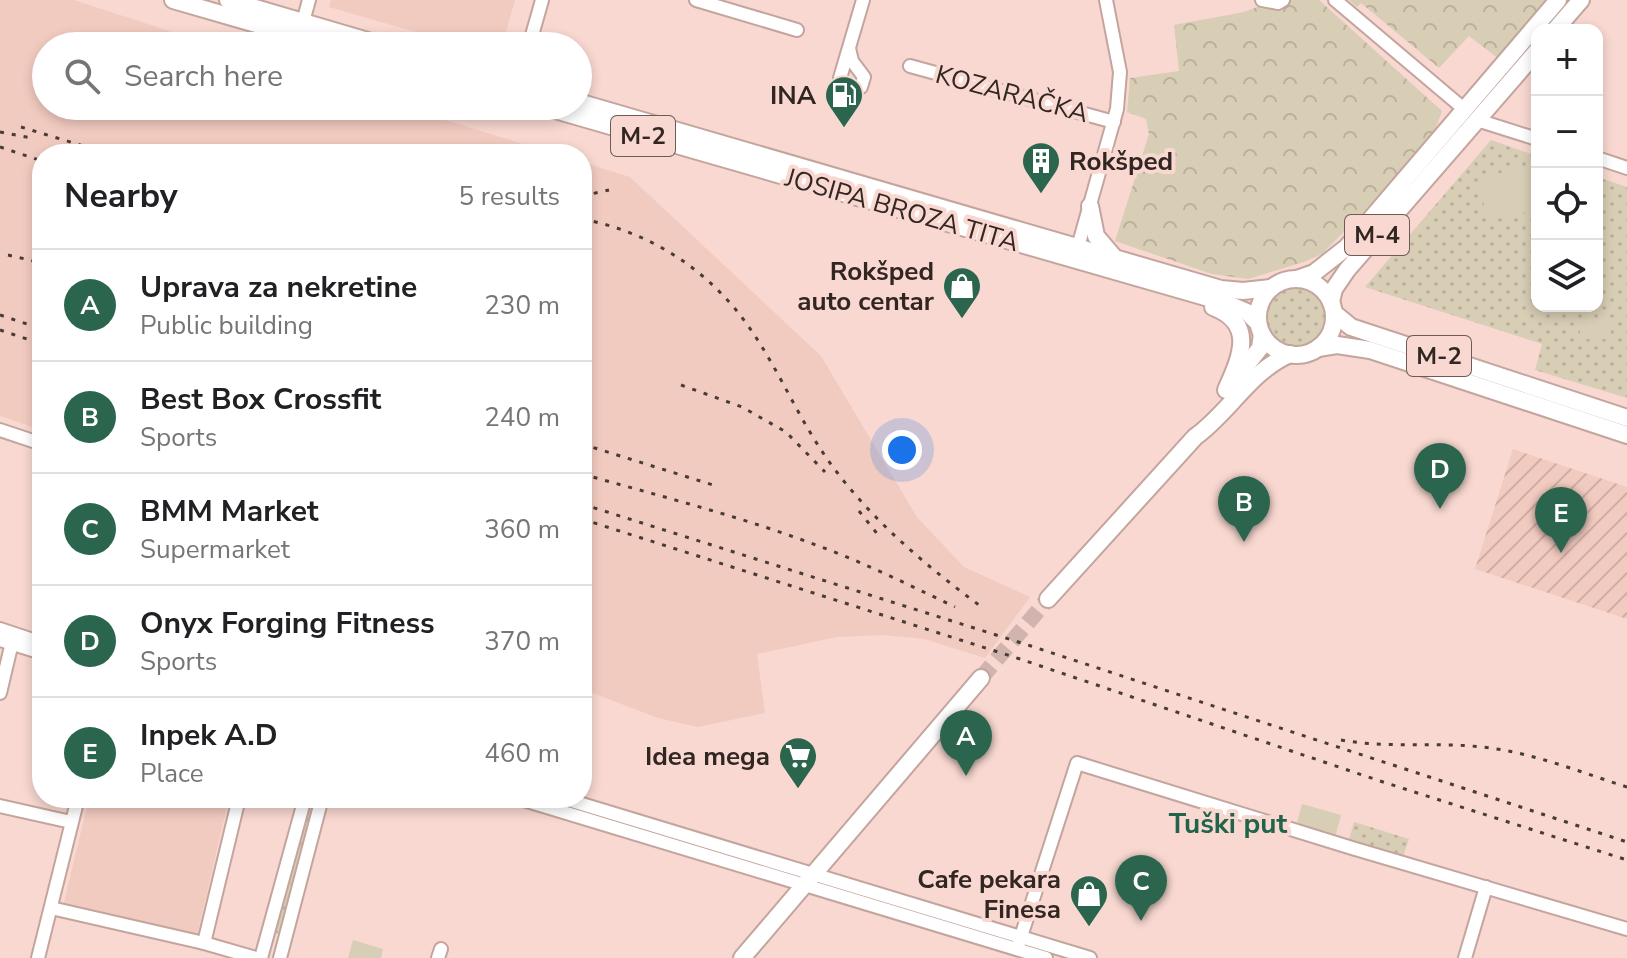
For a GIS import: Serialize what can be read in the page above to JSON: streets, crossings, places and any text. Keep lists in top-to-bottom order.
{
  "streets": {
    "main road": ["M-2", "JOSIPA BROZA TITA", "M-4"],
    "street": ["KOZARAČKA"]
  },
  "crossings": [
    ["KOZARAČKA", "JOSIPA BROZA TITA"],
    ["M-2", "JOSIPA BROZA TITA"],
    ["M-2", "M-4"],
    ["JOSIPA BROZA TITA", "M-4"]
  ],
  "districts": ["Tuški put"],
  "places": {
    "fuel station": ["INA"],
    "building": ["Rokšped"],
    "shop": ["Rokšped auto centar", "Cafe pekara Finesa"],
    "supermarket": ["Idea mega"]
  },
  "page": {
    "map_buttons": ["+", "−"],
    "search": "Search here",
    "heading": ["Nearby", "5 results"],
    "list": [
      {
        "mark": "A",
        "name": "Uprava za nekretine",
        "note": "Public building",
        "value": "230 m"
      },
      {
        "mark": "B",
        "name": "Best Box Crossfit",
        "note": "Sports",
        "value": "240 m"
      },
      {
        "mark": "C",
        "name": "BMM Market",
        "note": "Supermarket",
        "value": "360 m"
      },
      {
        "mark": "D",
        "name": "Onyx Forging Fitness",
        "note": "Sports",
        "value": "370 m"
      },
      {
        "mark": "E",
        "name": "Inpek A.D",
        "note": "Place",
        "value": "460 m"
      }
    ],
    "pins": [
      "D",
      "B",
      "E",
      "A",
      "C"
    ]
  }
}
